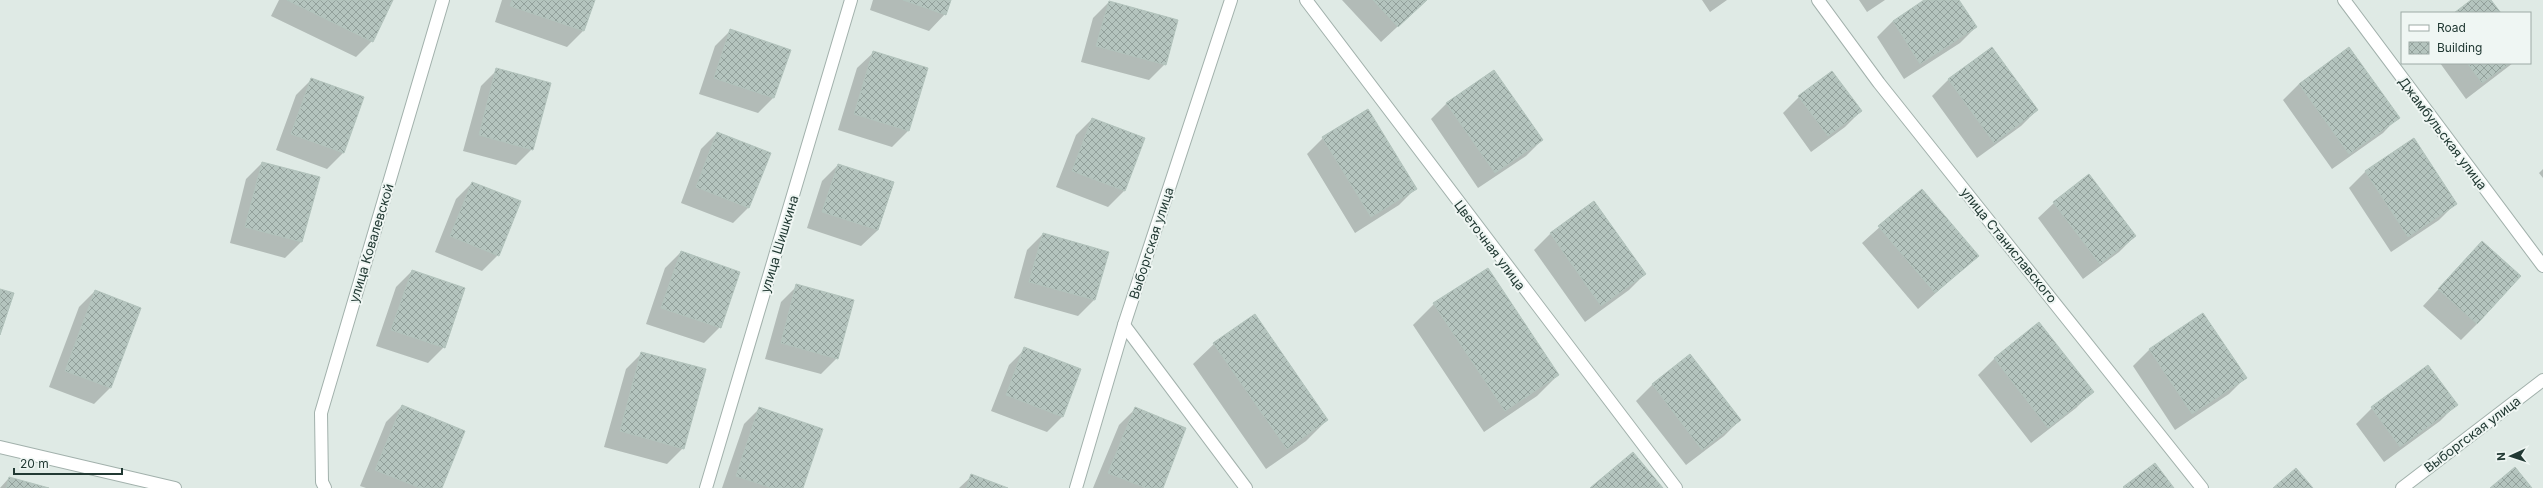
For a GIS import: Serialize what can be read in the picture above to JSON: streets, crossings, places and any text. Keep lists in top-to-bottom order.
{
  "streets": {
    "street": [
      "Джамбульская улица",
      "улица Ковалевской",
      "Выборгская улица",
      "улица Шишкина",
      "Цветочная улица",
      "улица Станиславского"
    ]
  },
  "legend": ["Road", "Building"],
  "scale_bar": "20 m",
  "north": "left"
}
